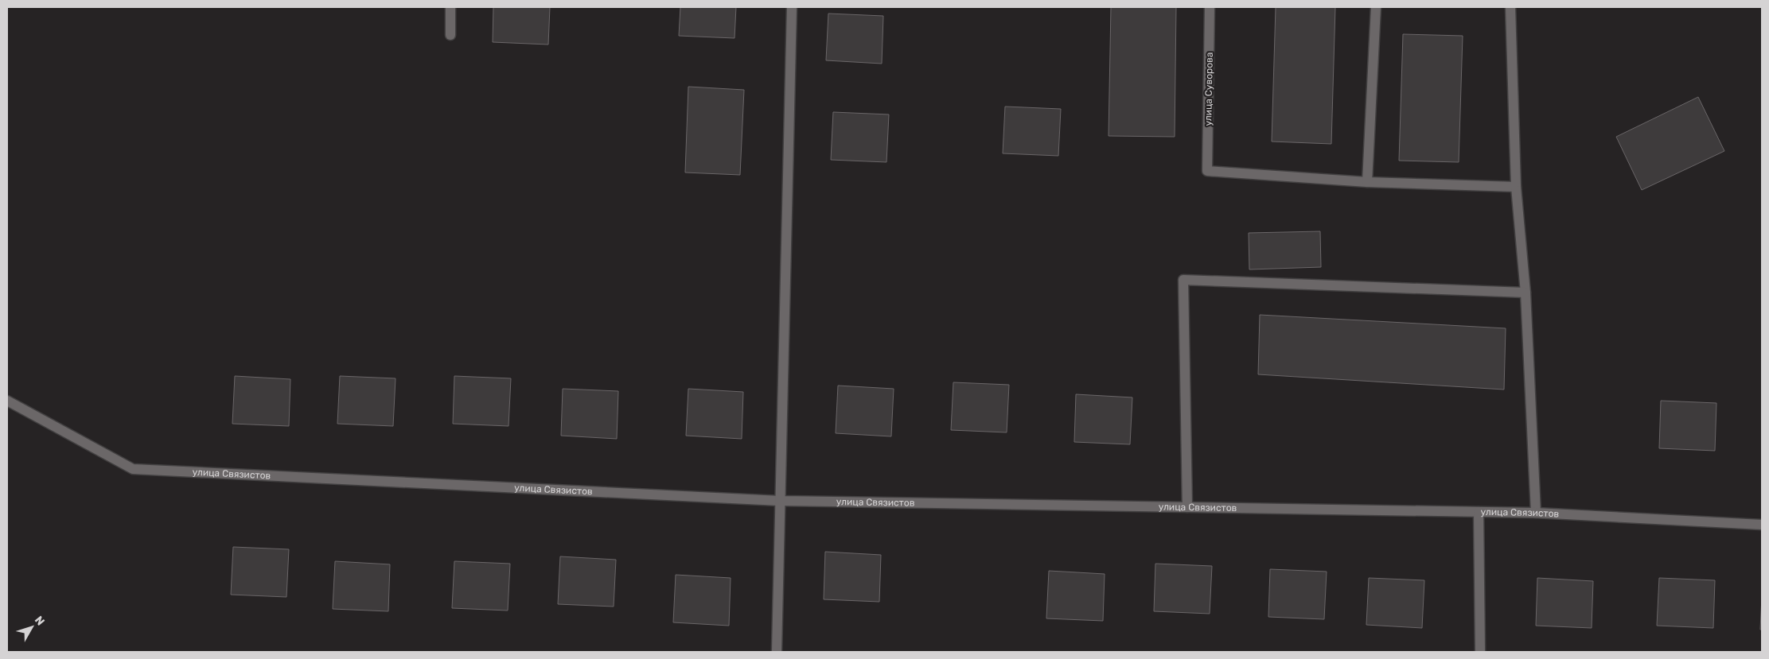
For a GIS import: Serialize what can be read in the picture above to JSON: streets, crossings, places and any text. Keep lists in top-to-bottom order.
{
  "streets": {
    "street": ["улица Суворова", "улица Связистов"]
  },
  "north": "top right"
}
